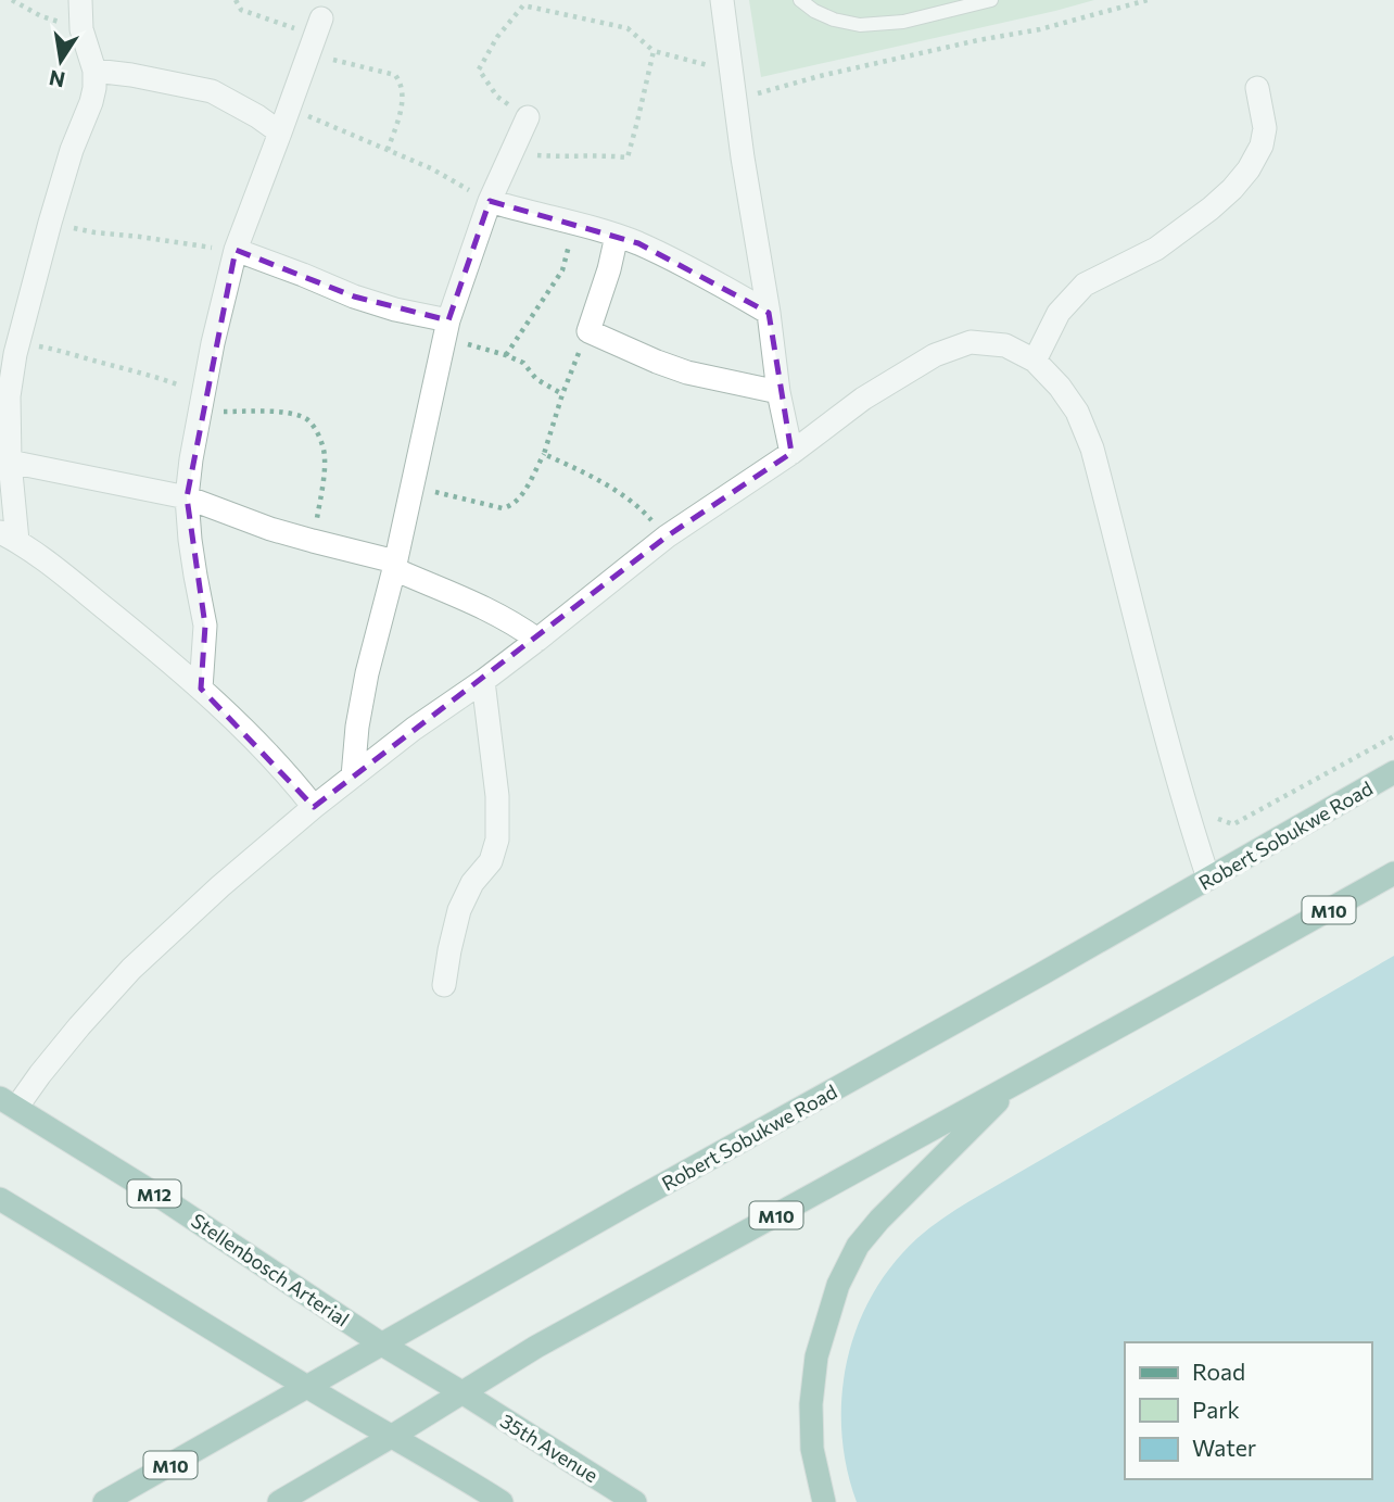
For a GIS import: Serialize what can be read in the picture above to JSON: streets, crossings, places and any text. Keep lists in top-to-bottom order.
{
  "streets": {
    "main road": [
      "Robert Sobukwe Road",
      "M10",
      "M12",
      "Stellenbosch Arterial",
      "35th Avenue"
    ]
  },
  "crossings": [
    ["Robert Sobukwe Road", "Stellenbosch Arterial"],
    ["M10", "Stellenbosch Arterial"],
    ["M10", "35th Avenue"],
    ["Stellenbosch Arterial", "35th Avenue"]
  ],
  "legend": ["Road", "Park", "Water"],
  "north": "bottom"
}
